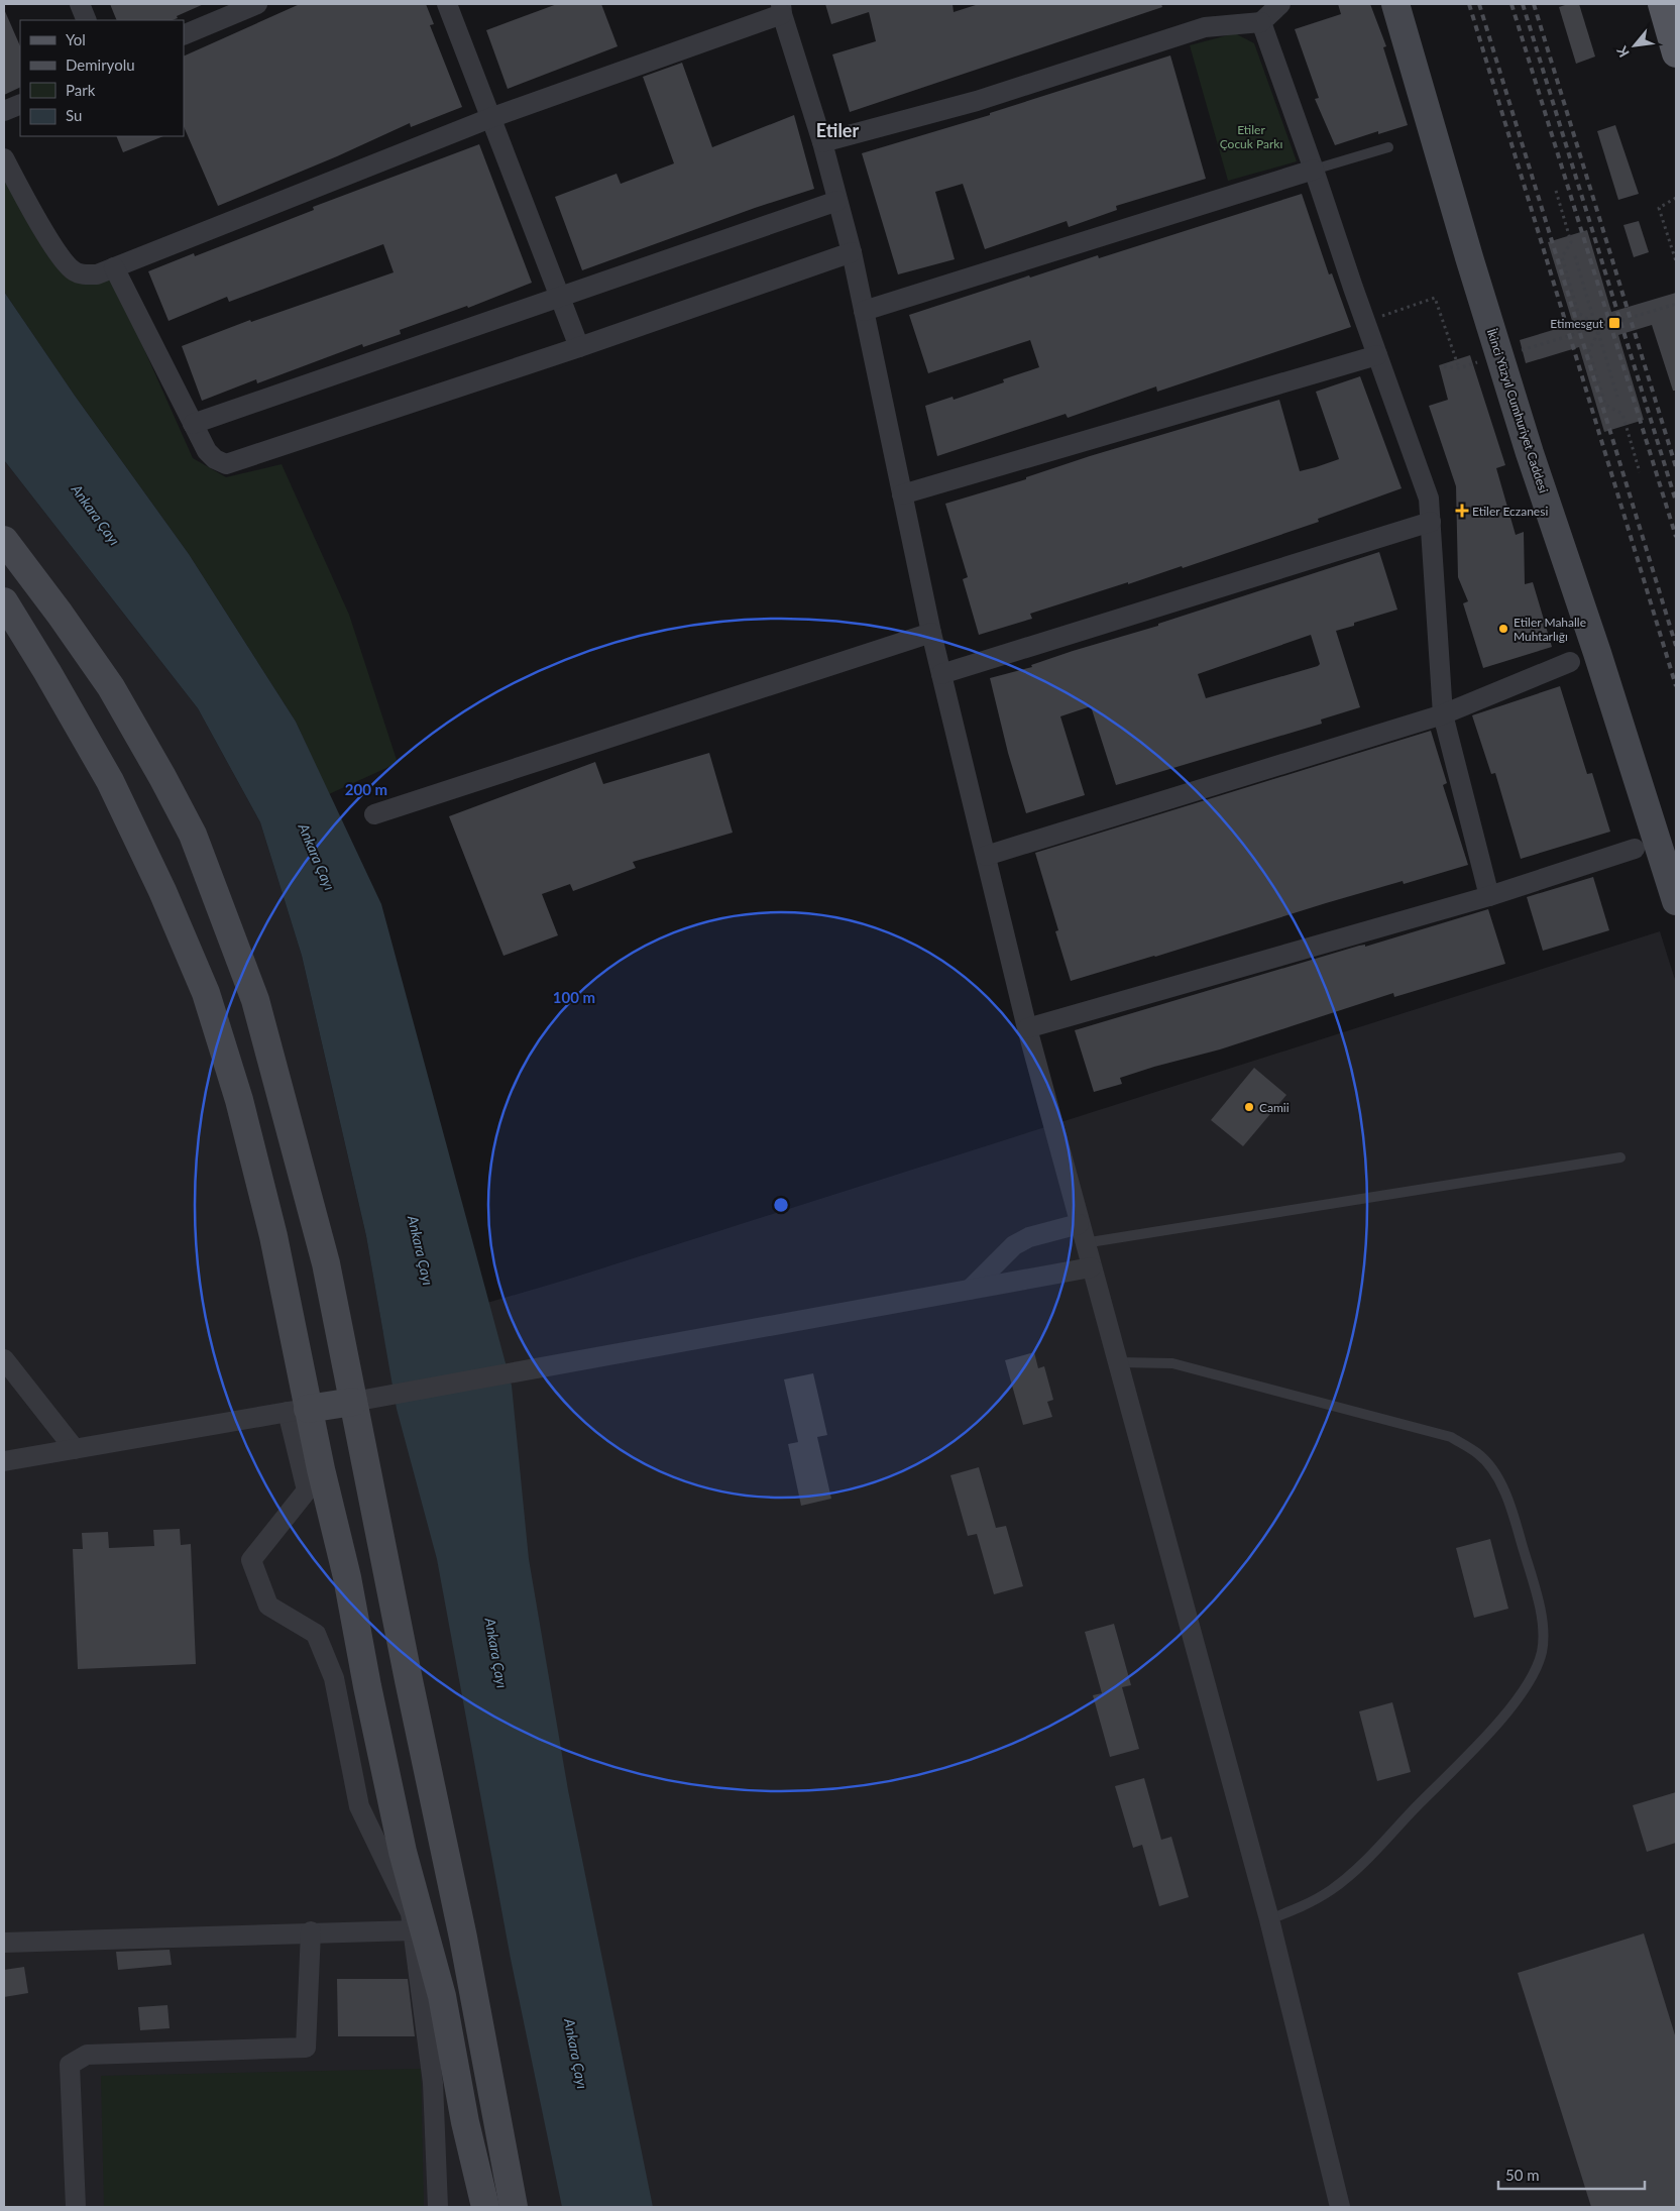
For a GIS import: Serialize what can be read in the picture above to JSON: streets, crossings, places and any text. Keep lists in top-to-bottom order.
{
  "streets": {
    "main road": ["İkinci Yüzyıl Cumhuriyet Caddesi"]
  },
  "districts": ["Etiler"],
  "water": ["Ankara Çayı"],
  "parks": ["Etiler Çocuk Parkı"],
  "places": {
    "transit": ["Etimesgut"],
    "health": ["Etiler Eczanesi"],
    "other": ["Etiler Mahalle Muhtarlığı", "Camii"]
  },
  "legend": [
    "Yol",
    "Demiryolu",
    "Park",
    "Su"
  ],
  "scale_bar": "50 m",
  "north": "bottom left",
  "rings": ["200 m", "100 m"]
}
